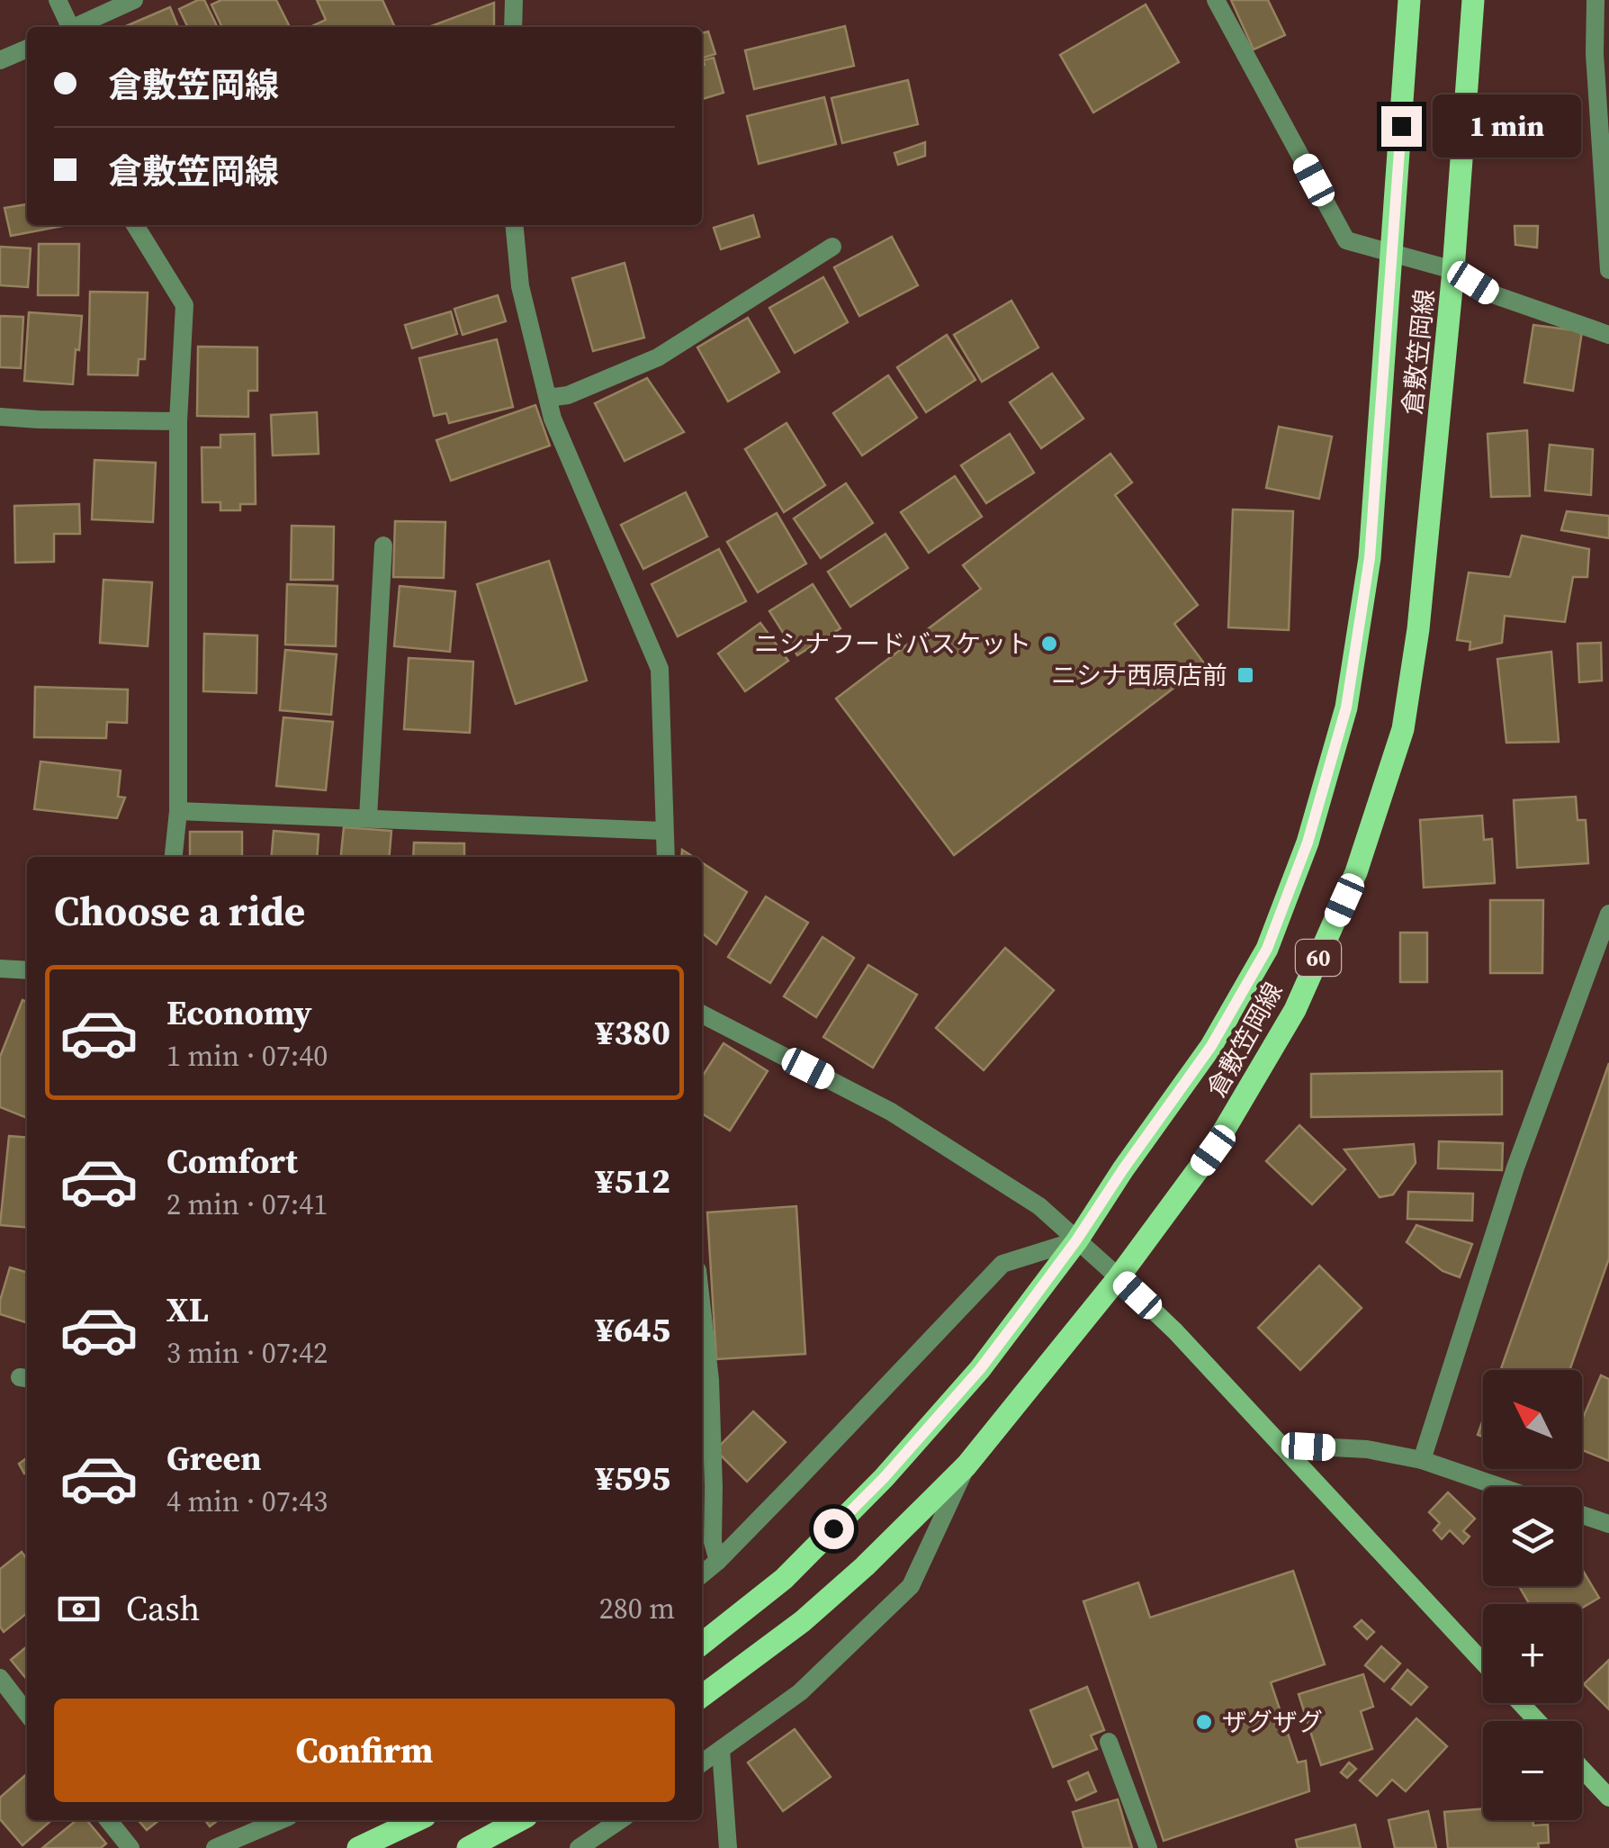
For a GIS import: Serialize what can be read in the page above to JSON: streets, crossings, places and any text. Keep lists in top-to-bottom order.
{
  "streets": {
    "main road": ["倉敷笠岡線", "60"]
  },
  "places": {
    "other": ["ニシナフードバスケット", "ザグザグ"],
    "transit": ["ニシナ西原店前"]
  },
  "north": "top left",
  "page": {
    "banner": ["倉敷笠岡線", "倉敷笠岡線"],
    "bubble": "1 min",
    "heading": "Choose a ride",
    "list": [
      {
        "name": "Economy",
        "note": "1 min · 07:40",
        "value": "¥380"
      },
      {
        "name": "Comfort",
        "note": "2 min · 07:41",
        "value": "¥512"
      },
      {
        "name": "XL",
        "note": "3 min · 07:42",
        "value": "¥645"
      },
      {
        "name": "Green",
        "note": "4 min · 07:43",
        "value": "¥595"
      }
    ],
    "map_buttons": ["+", "−"],
    "pay": ["Cash", "280 m"],
    "buttons": "Confirm"
  }
}
